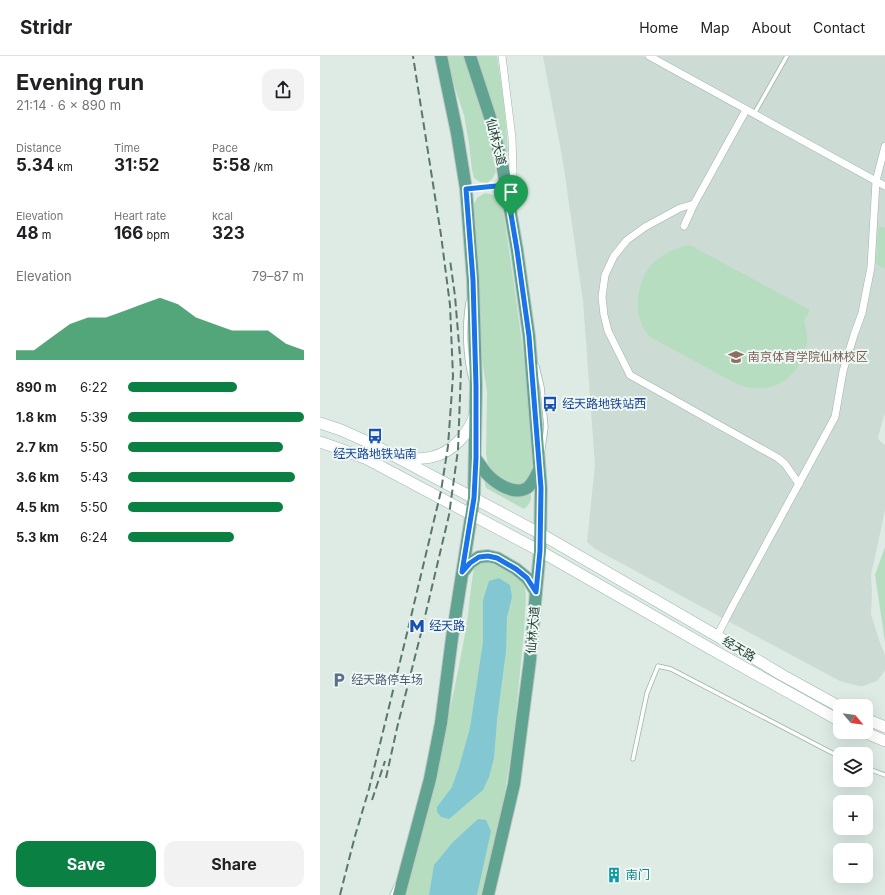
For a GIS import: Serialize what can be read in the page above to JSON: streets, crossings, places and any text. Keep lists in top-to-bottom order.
{
  "streets": {
    "main road": ["仙林大道", "经天路"]
  },
  "crossings": [
    ["仙林大道", "经天路"]
  ],
  "places": {
    "school or university": ["南京体育学院仙林校区"],
    "bus stop": ["经天路地铁站西", "经天路地铁站南"],
    "metro station": ["经天路"],
    "parking": ["经天路停车场"],
    "building": ["南门"]
  },
  "north": "bottom right",
  "page": {
    "header": "Stridr",
    "nav": [
      "Home",
      "Map",
      "About",
      "Contact"
    ],
    "heading": ["Evening run", "21:14 · 6 × 890 m"],
    "stats": [
      ["Distance", "5.34 km"],
      ["Time", "31:52"],
      ["Pace", "5:58 /km"],
      ["Elevation", "48 m"],
      ["Heart rate", "166 bpm"],
      ["kcal", "323"]
    ],
    "chart": ["Elevation", "79–87 m"],
    "list": [
      {
        "name": "890 m",
        "note": "6:22"
      },
      {
        "name": "1.8 km",
        "note": "5:39"
      },
      {
        "name": "2.7 km",
        "note": "5:50"
      },
      {
        "name": "3.6 km",
        "note": "5:43"
      },
      {
        "name": "4.5 km",
        "note": "5:50"
      },
      {
        "name": "5.3 km",
        "note": "6:24"
      }
    ],
    "map_buttons": ["+", "−"],
    "buttons": ["Save", "Share"]
  }
}
